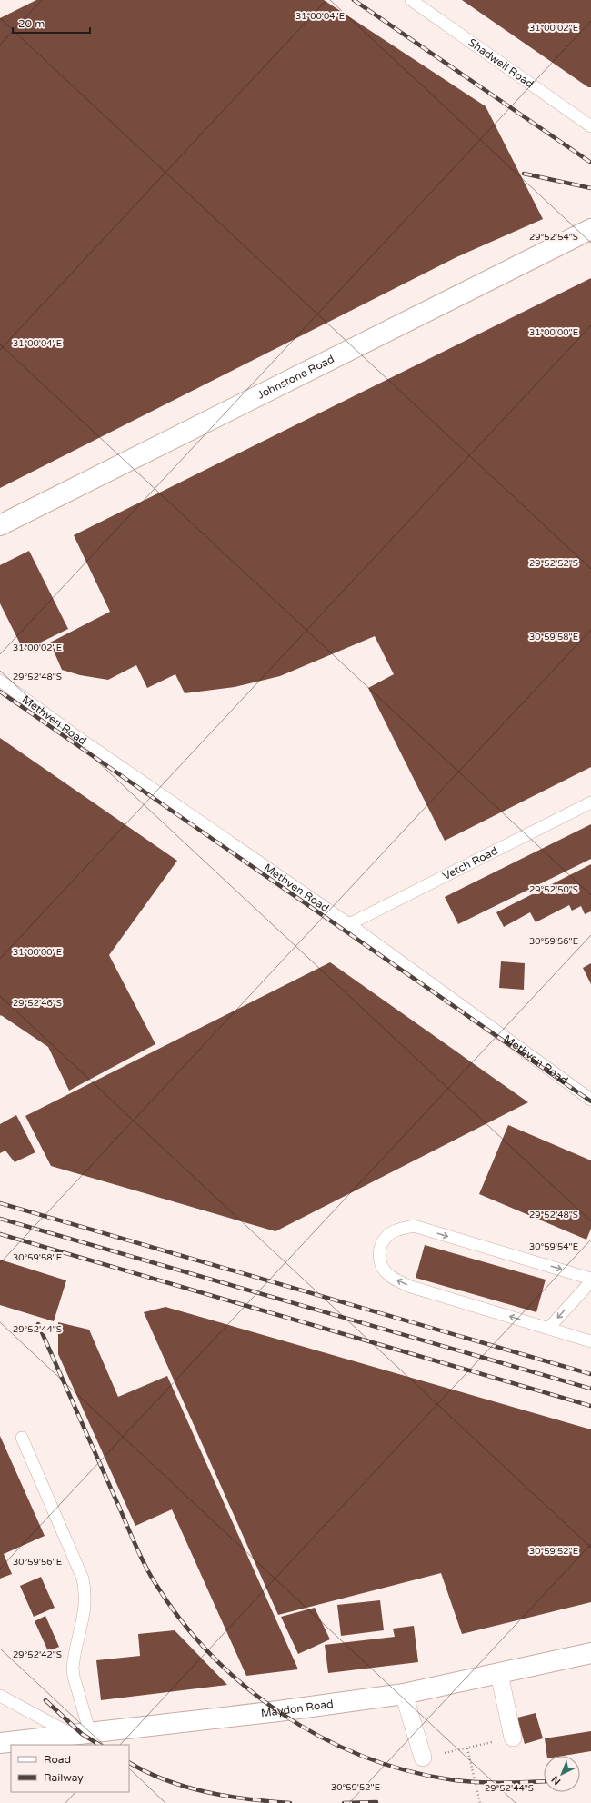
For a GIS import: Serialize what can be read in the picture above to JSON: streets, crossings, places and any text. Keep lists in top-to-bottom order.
{
  "streets": {
    "street": ["Johnstone Road", "Maydon Road"],
    "lane": ["Shadwell Road", "Methven Road", "Vetch Road"]
  },
  "crossings": [
    ["Methven Road", "Vetch Road"]
  ],
  "legend": ["Road", "Railway"],
  "scale_bar": "20 m",
  "north": "bottom left",
  "coordinates": [
    "31°00'04\"E",
    "31°00'02\"E",
    "29°52'54\"S",
    "31°00'00\"E",
    "29°52'52\"S",
    "30°59'58\"E",
    "29°52'48\"S",
    "29°52'50\"S",
    "30°59'56\"E",
    "29°52'46\"S",
    "30°59'54\"E",
    "29°52'44\"S",
    "30°59'52\"E",
    "29°52'42\"S"
  ]
}
